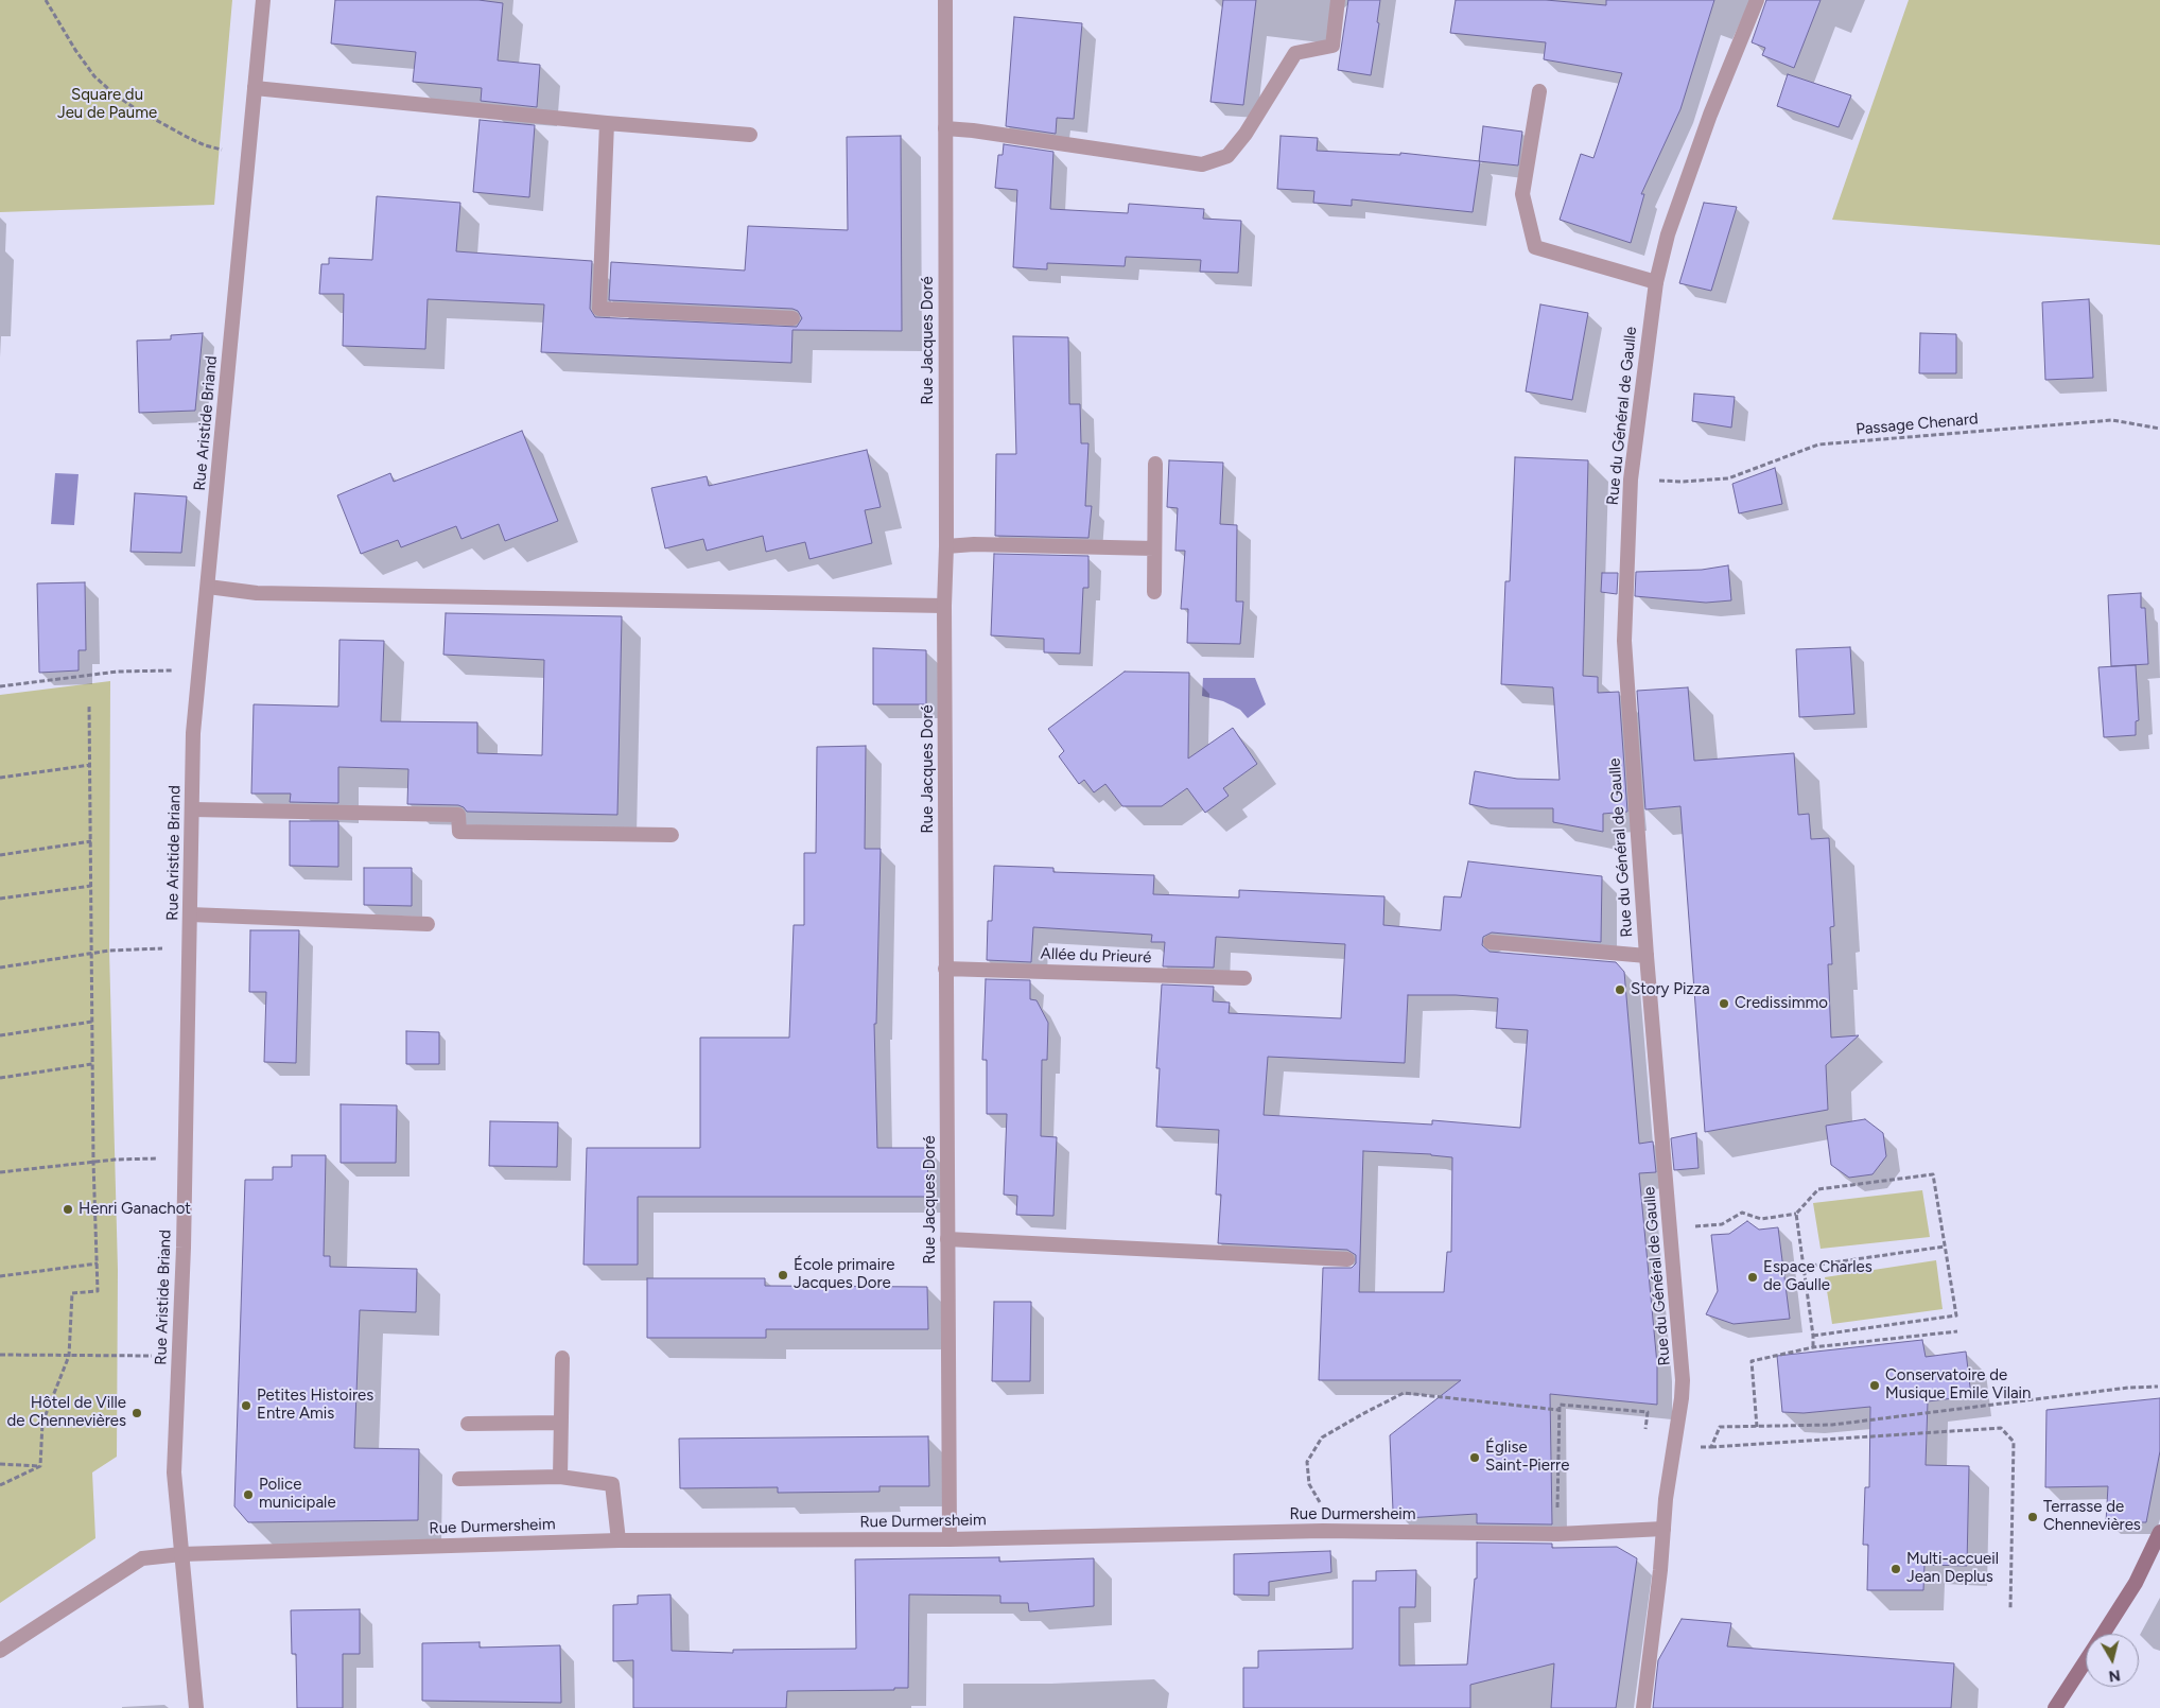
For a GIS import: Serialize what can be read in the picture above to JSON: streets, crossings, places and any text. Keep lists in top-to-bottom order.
{
  "streets": {
    "street": [
      "Rue Jacques Doré",
      "Rue du Général de Gaulle",
      "Rue Aristide Briand",
      "Allée du Prieuré",
      "Rue Durmersheim"
    ],
    "path": ["Passage Chenard"]
  },
  "crossings": [
    ["Rue Jacques Doré", "Allée du Prieuré"],
    ["Rue Jacques Doré", "Rue Durmersheim"],
    ["Rue du Général de Gaulle", "Rue Durmersheim"],
    ["Rue Aristide Briand", "Rue Durmersheim"]
  ],
  "parks": ["Square du Jeu de Paume"],
  "places": [
    "Story Pizza",
    "Credissimmo",
    "Henri Ganachot",
    "École primaire Jacques Dore",
    "Espace Charles de Gaulle",
    "Conservatoire de Musique Emile Vilain",
    "Petites Histoires Entre Amis",
    "Hôtel de Ville de Chennevières",
    "Église Saint-Pierre",
    "Police municipale",
    "Terrasse de Chennevières",
    "Multi-accueil Jean Deplus"
  ],
  "north": "bottom"
}
